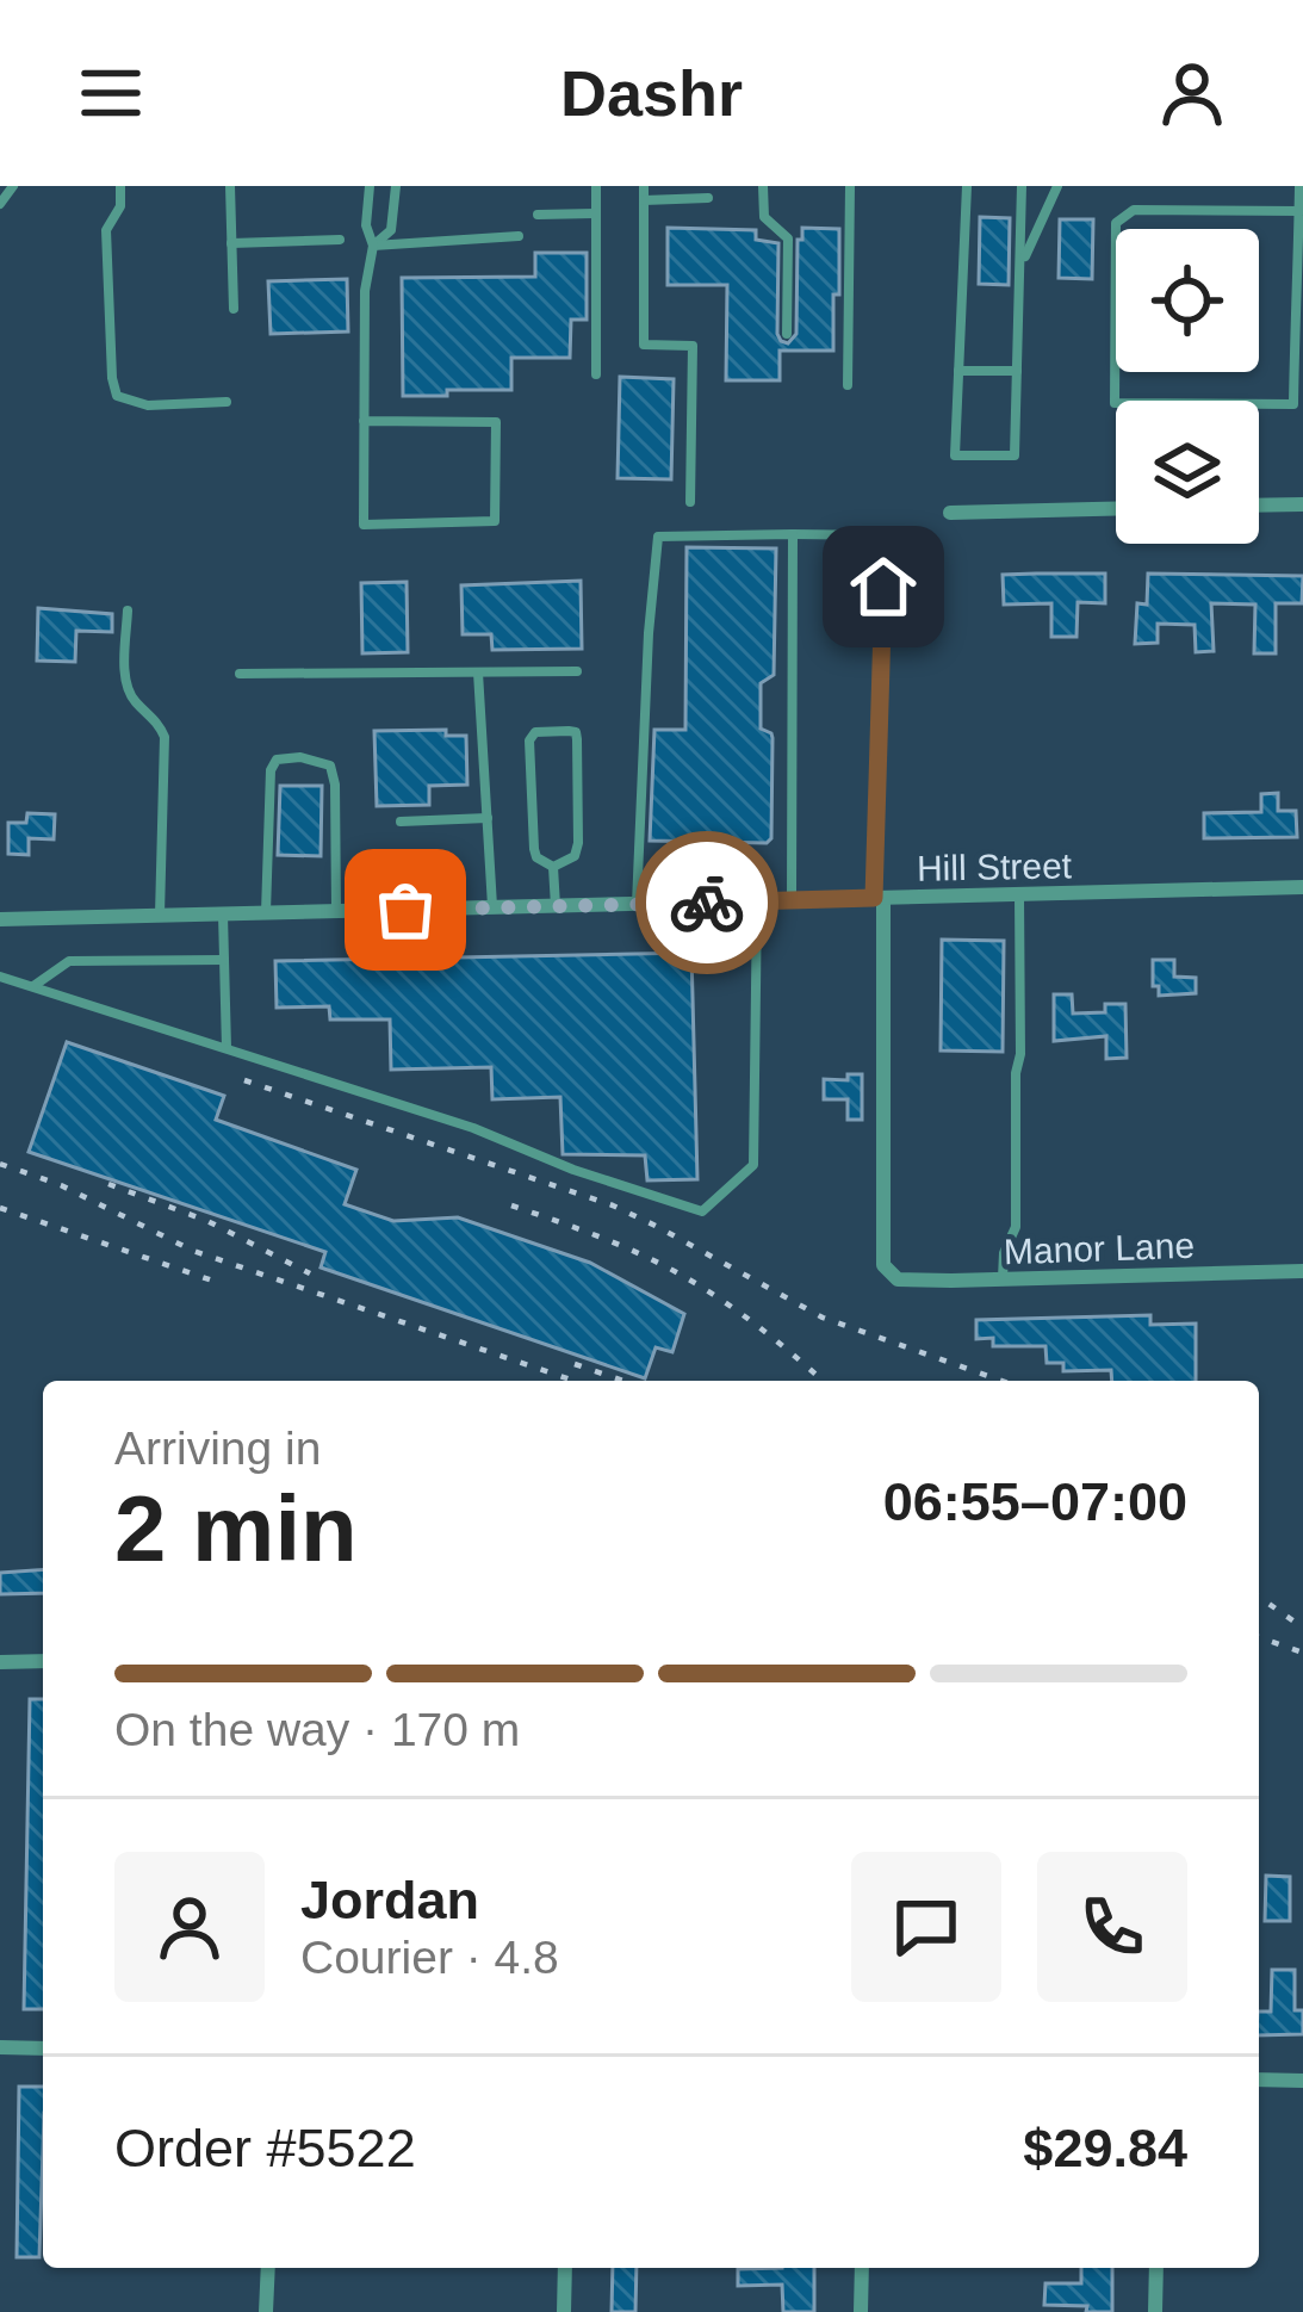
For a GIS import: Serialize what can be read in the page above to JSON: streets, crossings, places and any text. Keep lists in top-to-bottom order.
{
  "streets": {
    "street": ["Hill Street", "Manor Lane"]
  },
  "crossings": [
    ["Hill Street", "Manor Lane"]
  ],
  "page": {
    "header": "Dashr",
    "heading": ["2 min", "Arriving in", "06:55–07:00"],
    "panel": [
      "Jordan",
      "Courier · 4.8",
      "Order #5522",
      "$29.84"
    ],
    "bar": "On the way · 170 m"
  }
}
